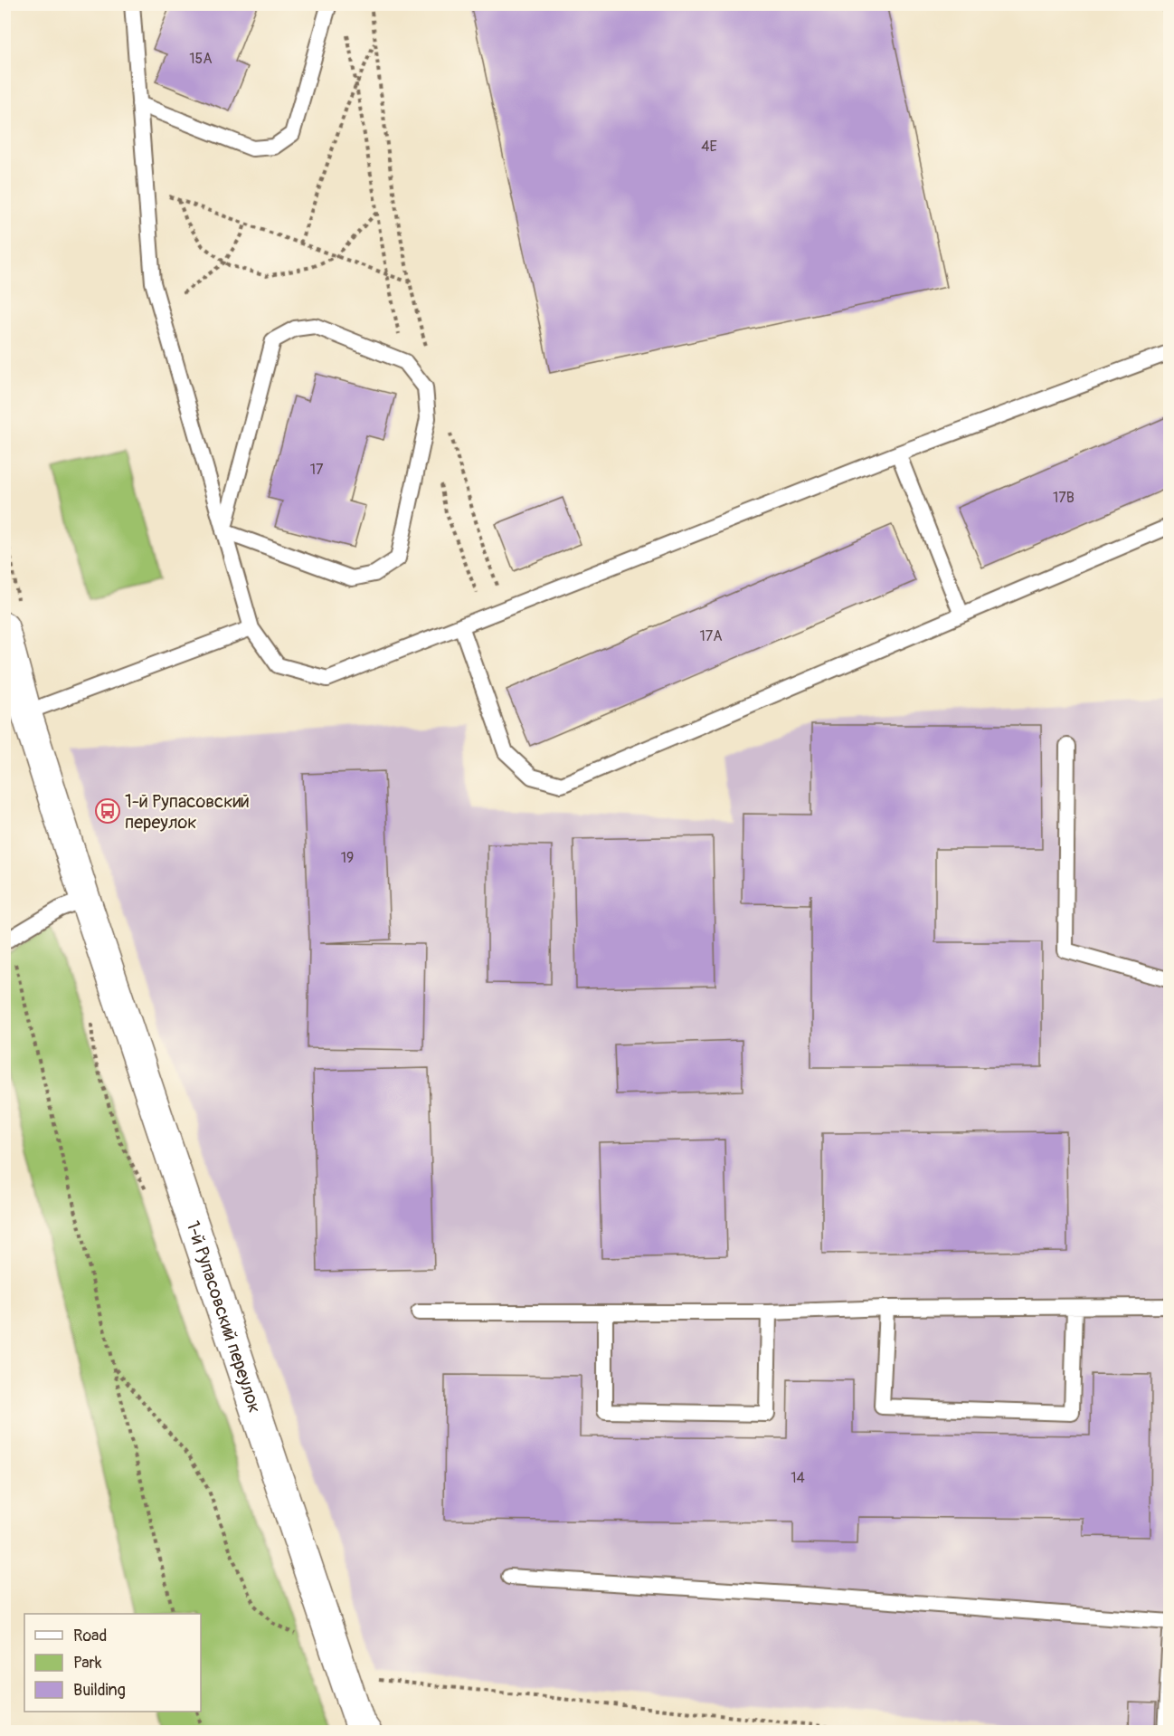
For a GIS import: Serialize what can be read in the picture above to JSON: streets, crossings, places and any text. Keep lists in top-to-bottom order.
{
  "streets": {
    "street": ["1-й Рупасовский переулок"]
  },
  "places": {
    "bus stop": ["1-й Рупасовский переулок"]
  },
  "house_numbers": [
    "15А",
    "4Е",
    "17",
    "17В",
    "17А",
    "19",
    "14"
  ],
  "legend": ["Road", "Park", "Building"]
}
